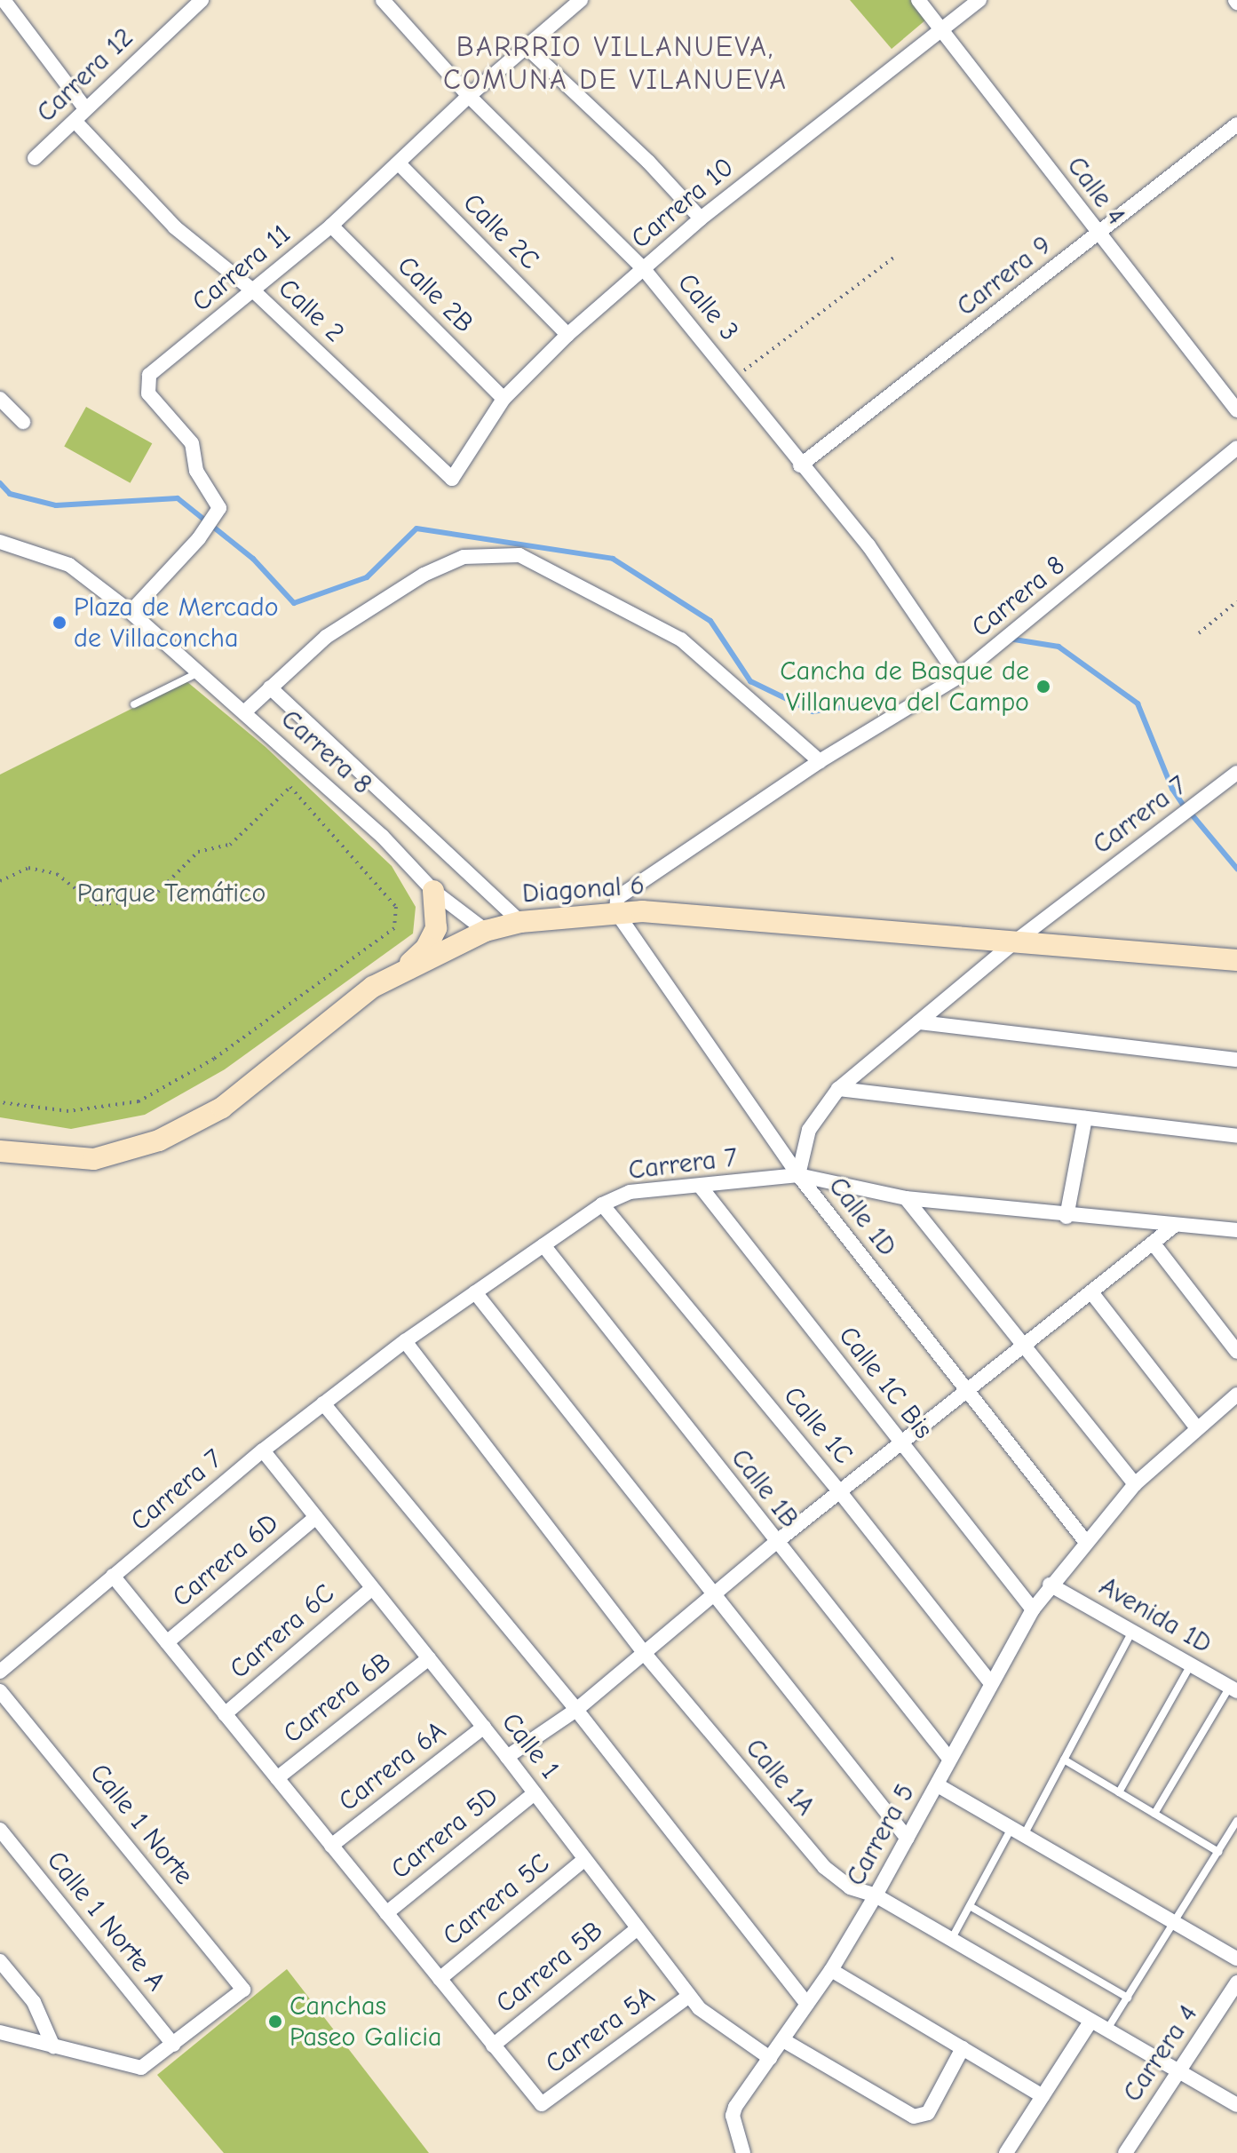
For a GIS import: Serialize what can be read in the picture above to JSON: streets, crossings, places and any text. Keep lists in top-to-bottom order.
{
  "streets": {
    "street": [
      "Carrera 12",
      "Calle 4",
      "Carrera 10",
      "Calle 2C",
      "Carrera 11",
      "Carrera 9",
      "Calle 2B",
      "Calle 3",
      "Calle 2",
      "Carrera 8",
      "Carrera 7",
      "Diagonal 6",
      "Calle 1D",
      "Calle 1C Bis",
      "Calle 1C",
      "Calle 1B",
      "Carrera 6D",
      "Avenida 1D",
      "Carrera 6C",
      "Carrera 6B",
      "Calle 1",
      "Carrera 6A",
      "Calle 1A",
      "Calle 1 Norte",
      "Carrera 5D",
      "Carrera 5",
      "Carrera 5C",
      "Calle 1 Norte A",
      "Carrera 5B",
      "Carrera 5A",
      "Carrera 4"
    ]
  },
  "crossings": [
    ["Carrera 12", "Calle 2"],
    ["Calle 4", "Carrera 10"],
    ["Calle 4", "Carrera 9"],
    ["Carrera 10", "Calle 2C"],
    ["Carrera 10", "Calle 2B"],
    ["Carrera 10", "Calle 3"],
    ["Carrera 10", "Calle 2"],
    ["Calle 2C", "Carrera 11"],
    ["Carrera 11", "Calle 2B"],
    ["Carrera 11", "Calle 3"],
    ["Carrera 11", "Calle 2"],
    ["Carrera 11", "Carrera 8"],
    ["Carrera 9", "Calle 3"],
    ["Calle 3", "Carrera 8"],
    ["Carrera 8", "Diagonal 6"],
    ["Carrera 8", "Calle 1D"],
    ["Carrera 7", "Diagonal 6"],
    ["Carrera 7", "Calle 1D"],
    ["Carrera 7", "Calle 1C Bis"],
    ["Carrera 7", "Calle 1C"],
    ["Carrera 7", "Calle 1B"],
    ["Carrera 7", "Calle 1"],
    ["Carrera 7", "Calle 1A"],
    ["Diagonal 6", "Calle 1D"],
    ["Calle 1D", "Carrera 5"],
    ["Calle 1C Bis", "Carrera 5"],
    ["Calle 1C", "Carrera 5"],
    ["Calle 1B", "Carrera 5"],
    ["Carrera 6D", "Calle 1"],
    ["Avenida 1D", "Carrera 5"],
    ["Carrera 6C", "Calle 1"],
    ["Carrera 6B", "Calle 1"],
    ["Calle 1", "Carrera 6A"],
    ["Calle 1", "Carrera 5D"],
    ["Calle 1", "Carrera 5"],
    ["Calle 1", "Carrera 5C"],
    ["Calle 1", "Carrera 5B"],
    ["Calle 1", "Carrera 5A"],
    ["Calle 1A", "Carrera 5"],
    ["Calle 1A", "Carrera 4"],
    ["Calle 1 Norte", "Calle 1 Norte A"],
    ["Carrera 5B", "Carrera 5A"]
  ],
  "districts": ["BARRRIO VILLANUEVA, COMUNA DE VILANUEVA"],
  "parks": ["Parque Temático"],
  "places": ["Plaza de Mercado de Villaconcha", "Cancha de Basque de Villanueva del Campo", "Canchas Paseo Galicia"]
}
